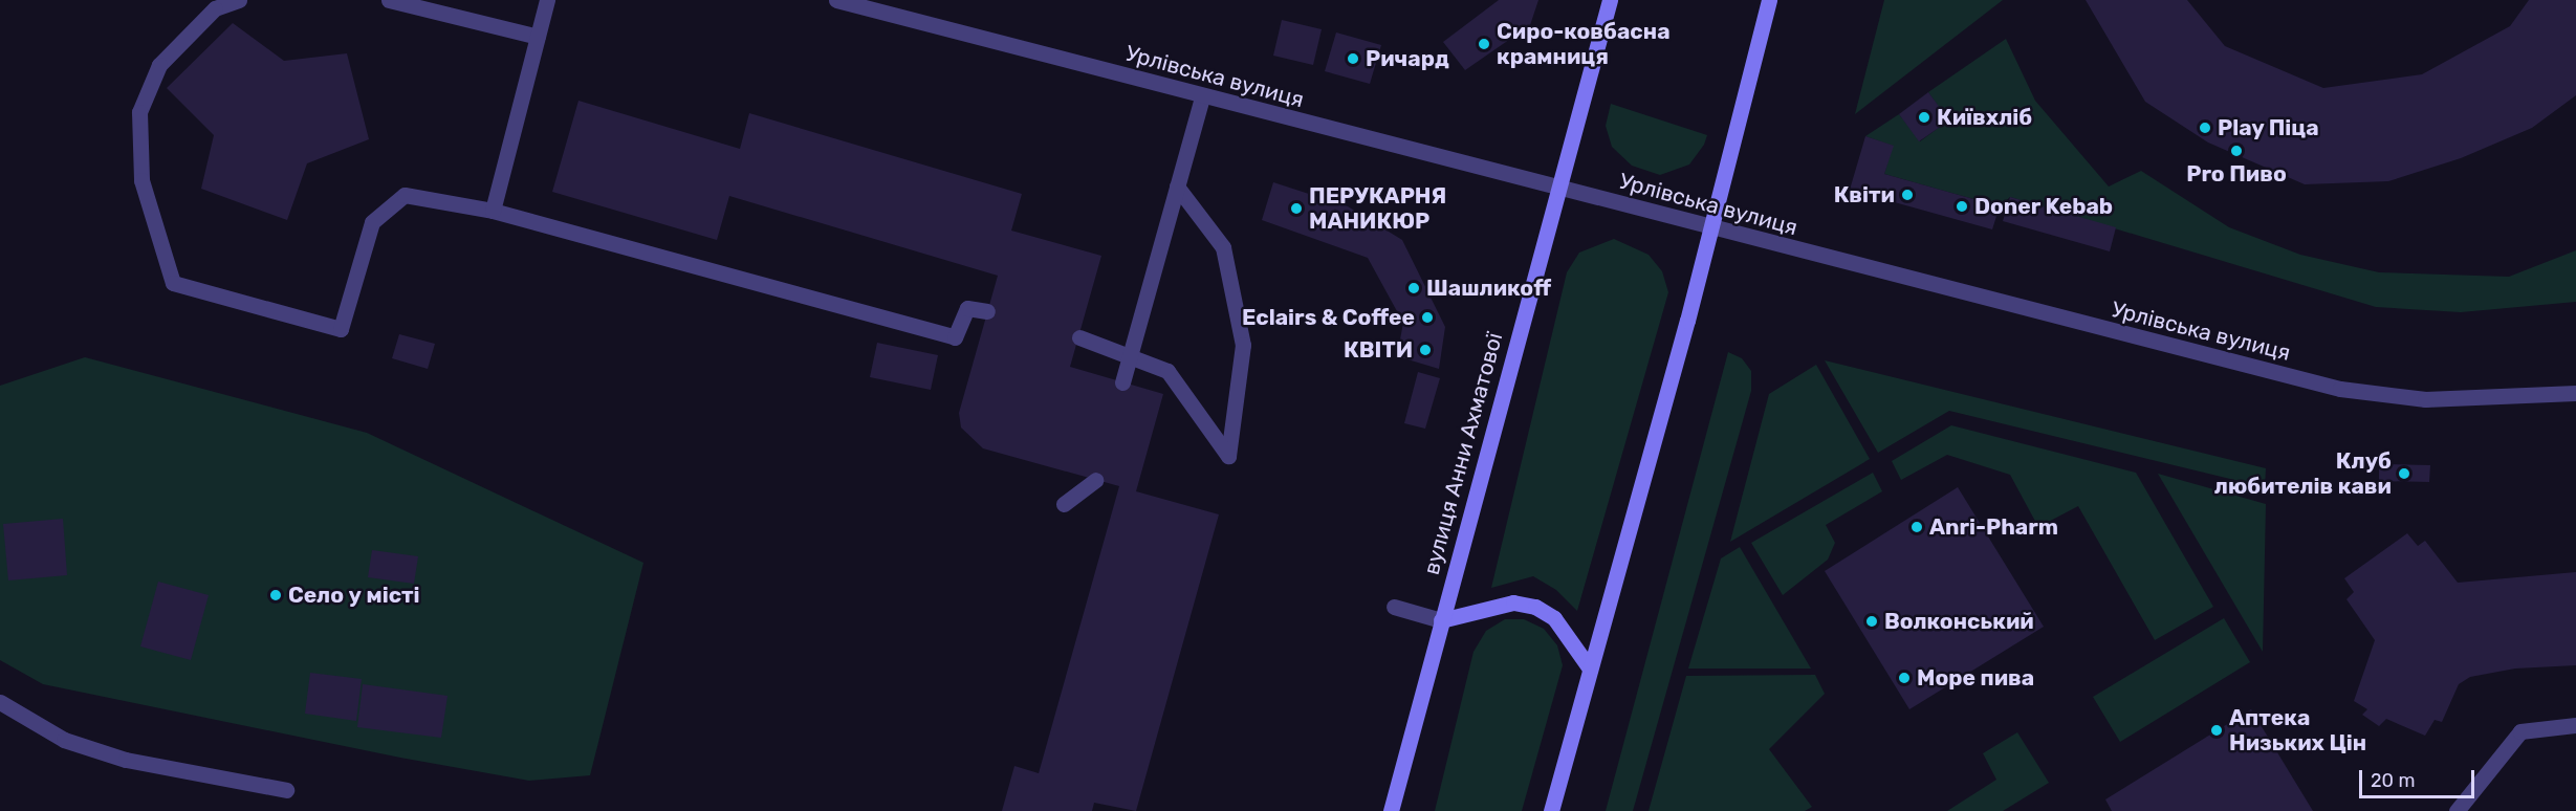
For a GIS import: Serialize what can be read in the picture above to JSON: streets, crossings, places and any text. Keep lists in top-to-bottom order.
{
  "streets": {
    "main road": ["вулиця Анни Ахматової"],
    "street": ["Урлівська вулиця"]
  },
  "crossings": [
    ["Урлівська вулиця", "вулиця Анни Ахматової"]
  ],
  "places": [
    "Сиро-ковбасна крамниця",
    "Ричард",
    "Київхліб",
    "Play Піца",
    "Pro Пиво",
    "Квіти",
    "Doner Kebab",
    "ПЕРУКАРНЯ МАНИКЮР",
    "Шашликоff",
    "Eclairs & Coffee",
    "КВІТИ",
    "Клуб любителів кави",
    "Anri-Pharm",
    "Село у місті",
    "Волконський",
    "Море пива",
    "Аптека Низьких Цін"
  ],
  "scale_bar": "20 m"
}
